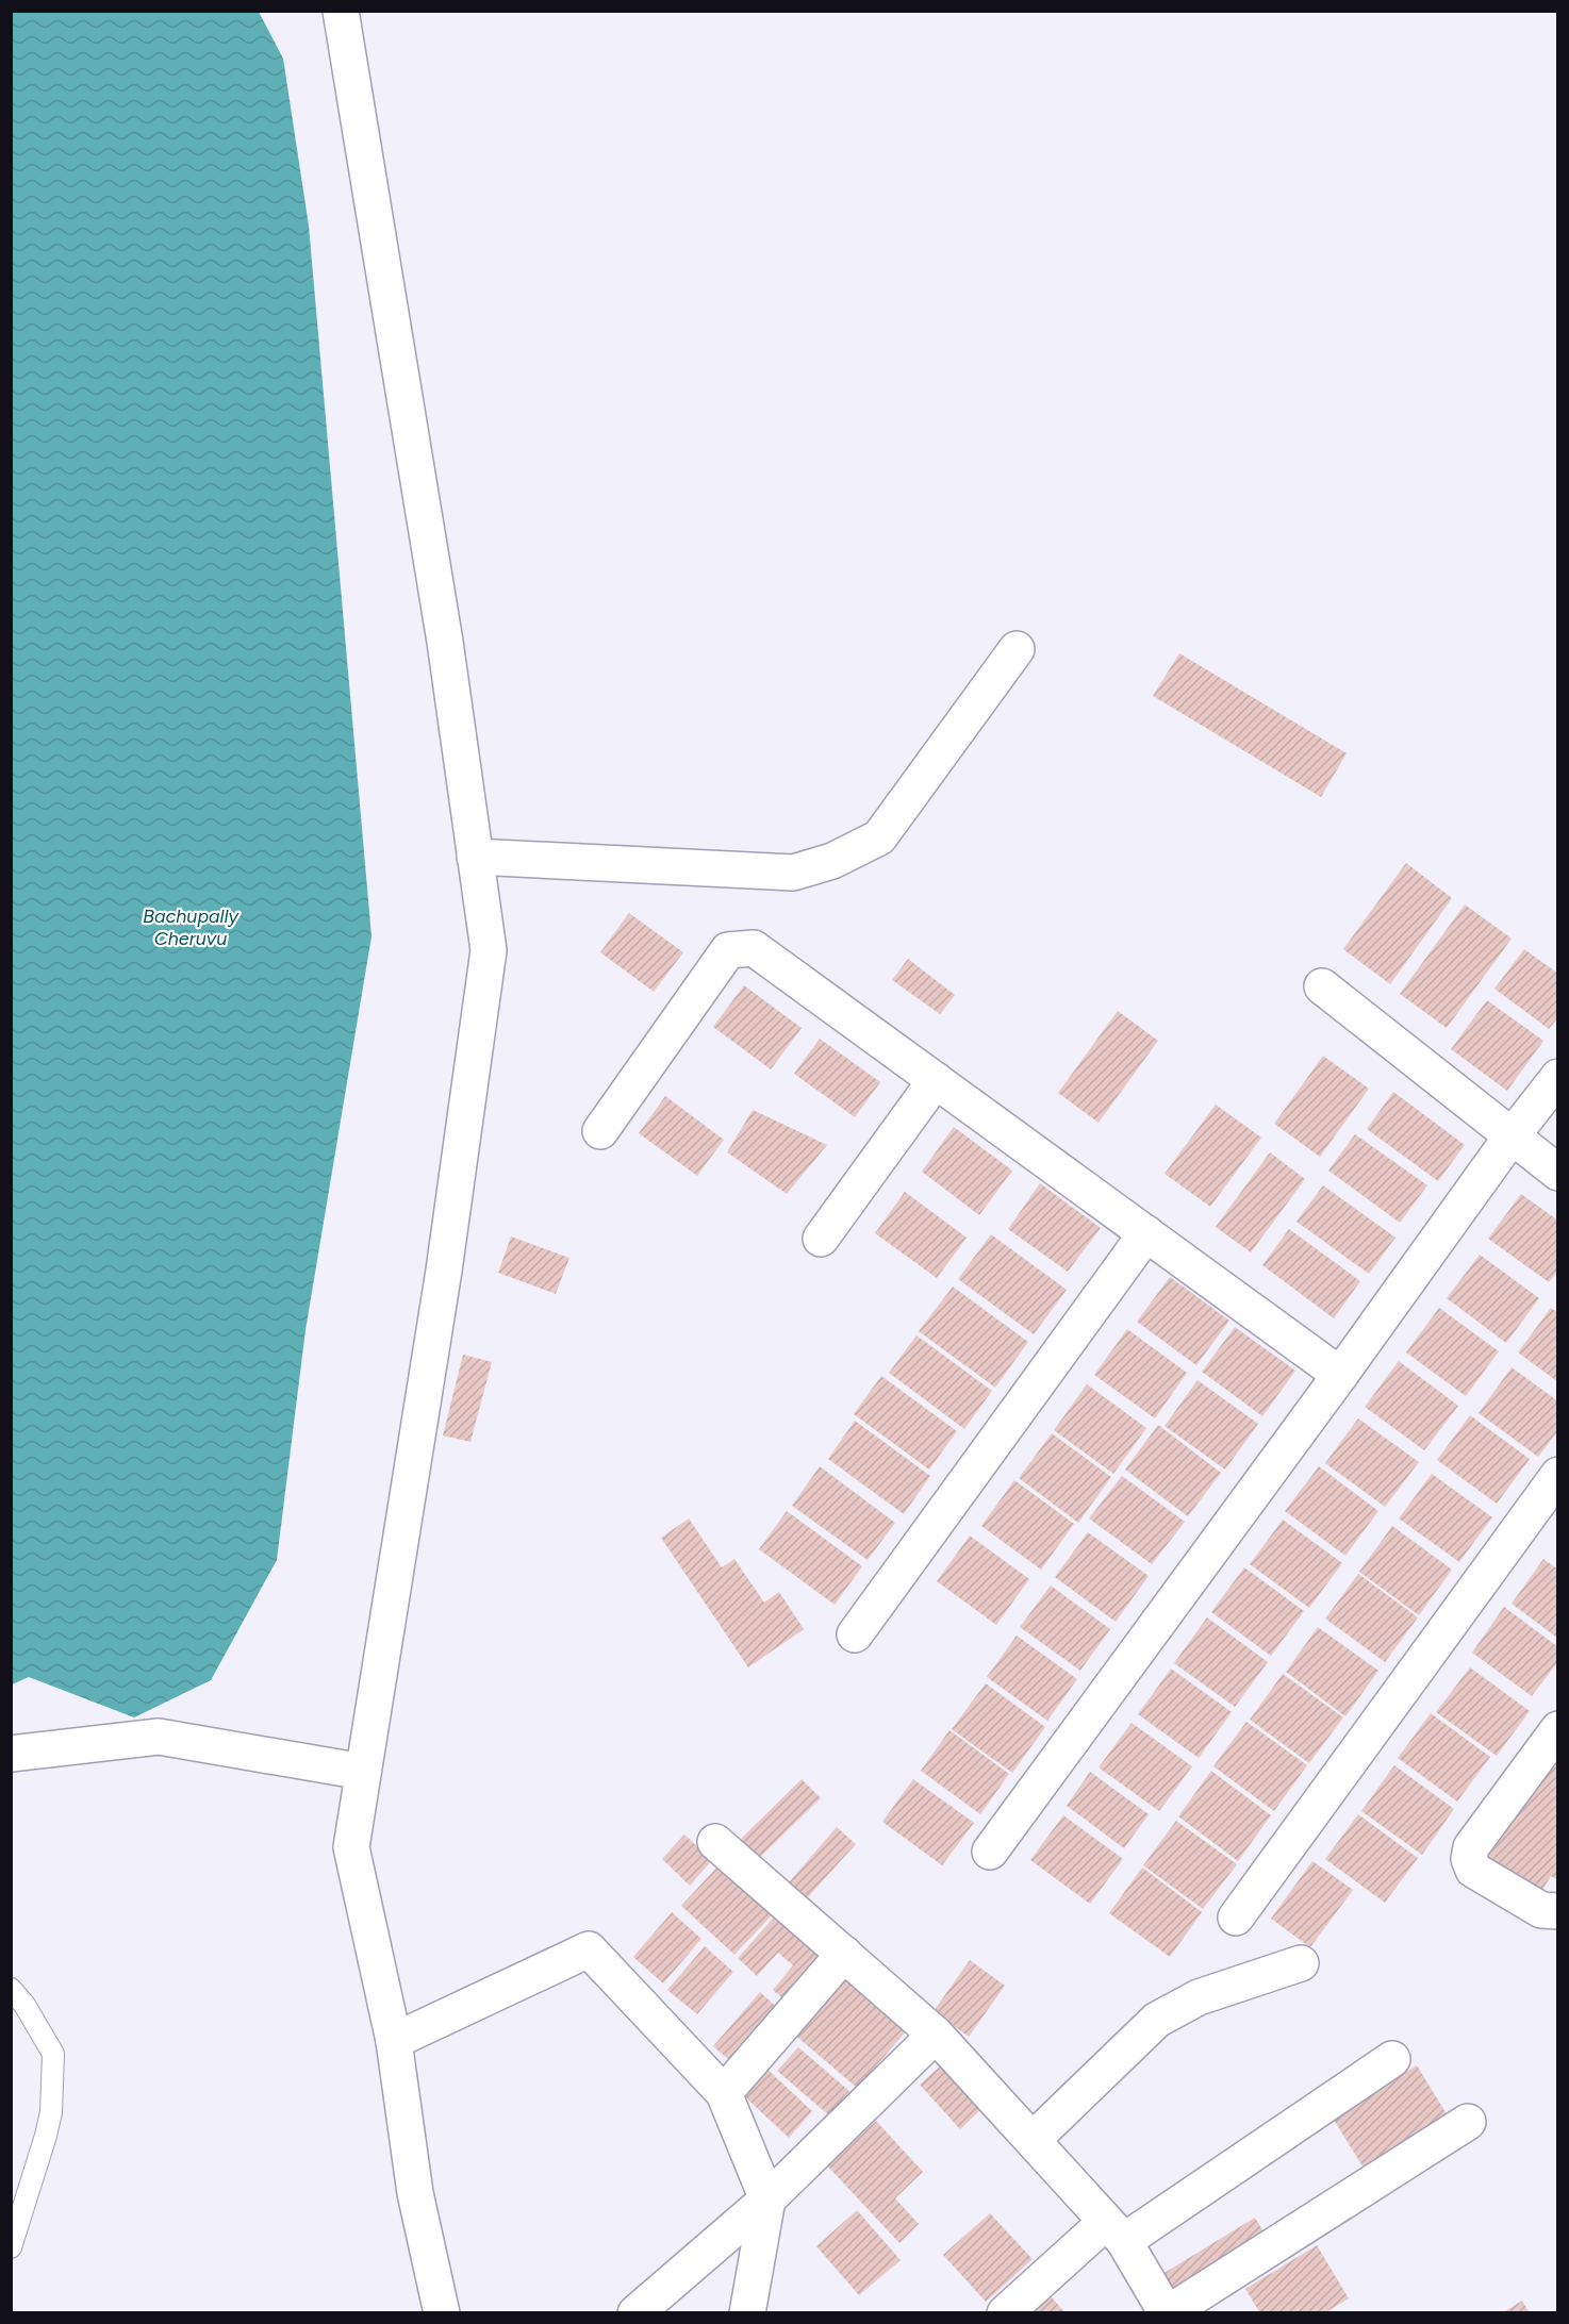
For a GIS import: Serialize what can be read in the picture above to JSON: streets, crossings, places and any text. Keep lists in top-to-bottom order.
{
  "water": ["Bachupally Cheruvu"]
}
